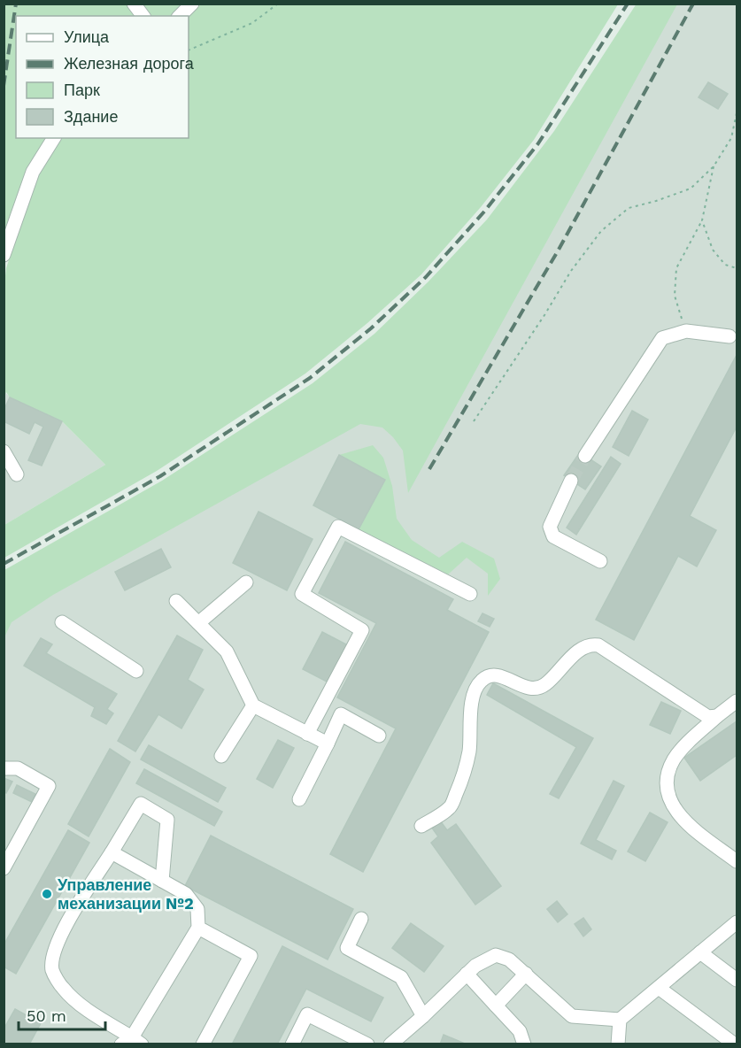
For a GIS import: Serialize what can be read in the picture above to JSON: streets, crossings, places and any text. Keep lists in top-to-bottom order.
{
  "places": ["Управление механизации №2"],
  "legend": [
    "Улица",
    "Железная дорога",
    "Парк",
    "Здание"
  ],
  "scale_bar": "50 m"
}
